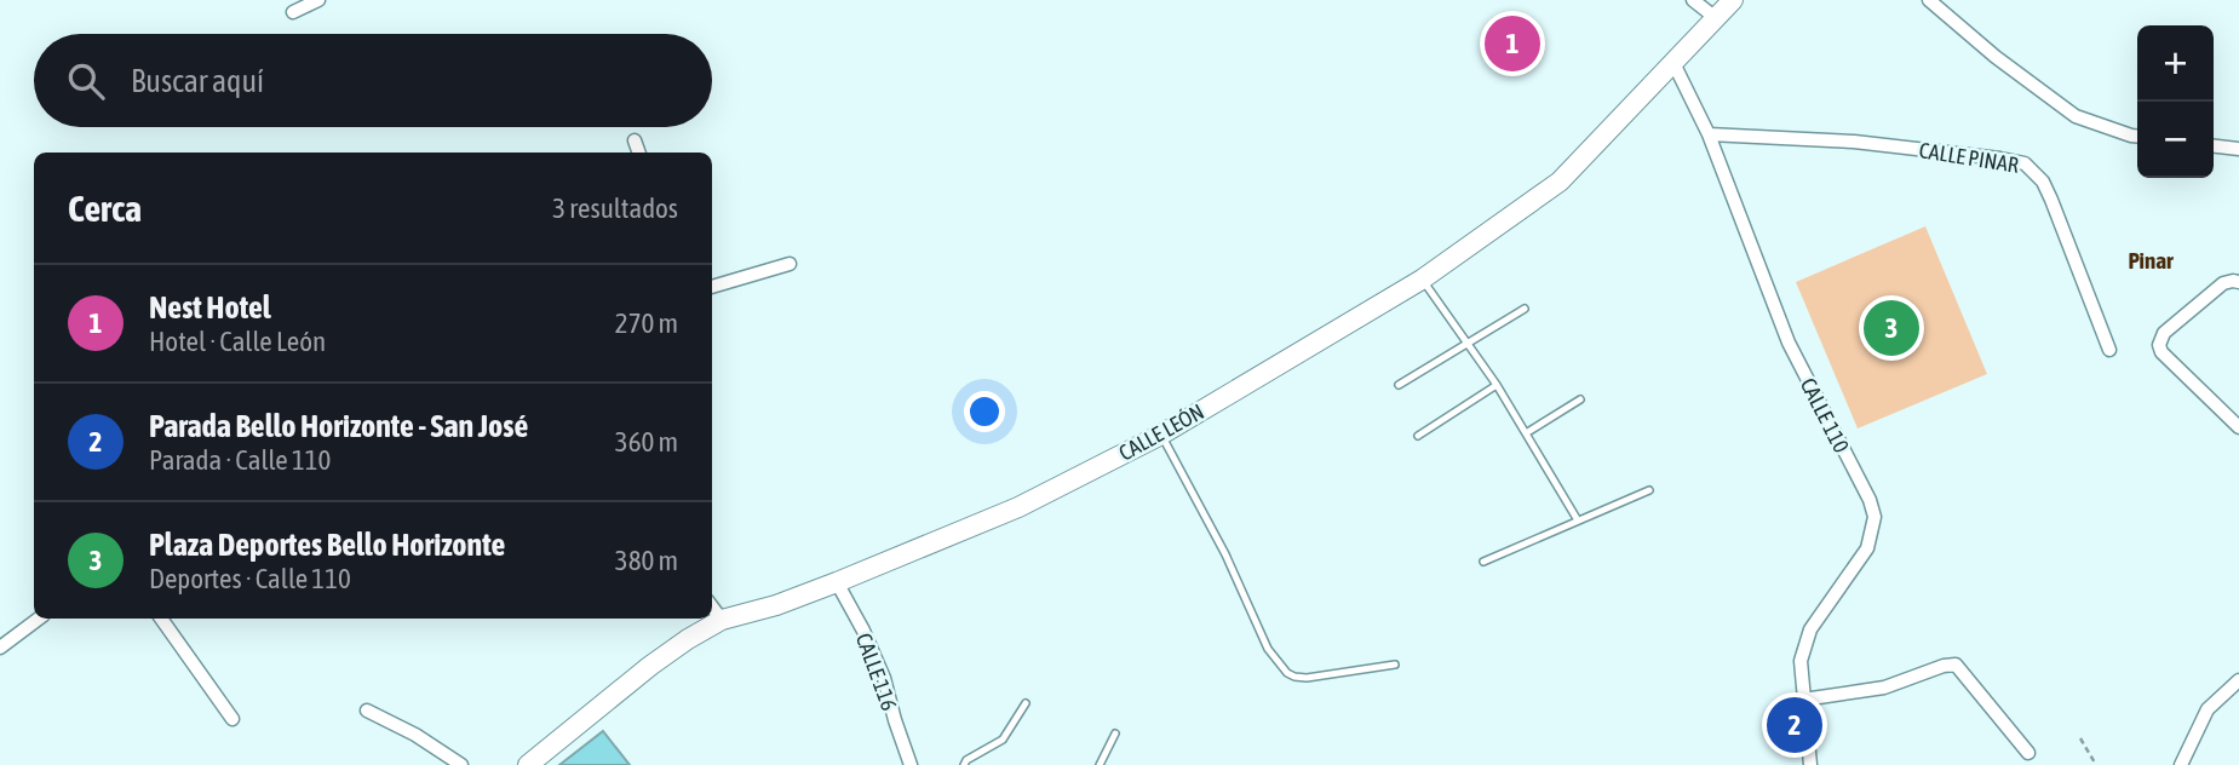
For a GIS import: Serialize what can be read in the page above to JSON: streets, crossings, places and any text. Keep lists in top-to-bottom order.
{
  "streets": {
    "main road": ["CALLE LEÓN"],
    "street": ["CALLE PINAR", "CALLE 110", "CALLE 116"]
  },
  "crossings": [
    ["CALLE PINAR", "CALLE 110"],
    ["CALLE 110", "CALLE LEÓN"],
    ["CALLE LEÓN", "CALLE 116"]
  ],
  "districts": ["Pinar"],
  "page": {
    "pins": ["1", "3", "2"],
    "map_buttons": ["+", "−"],
    "search": "Buscar aquí",
    "heading": ["Cerca", "3 resultados"],
    "list": [
      {
        "mark": "1",
        "name": "Nest Hotel",
        "note": "Hotel · Calle León",
        "value": "270 m"
      },
      {
        "mark": "2",
        "name": "Parada Bello Horizonte - San José",
        "note": "Parada · Calle 110",
        "value": "360 m"
      },
      {
        "mark": "3",
        "name": "Plaza Deportes Bello Horizonte",
        "note": "Deportes · Calle 110",
        "value": "380 m"
      }
    ]
  }
}
